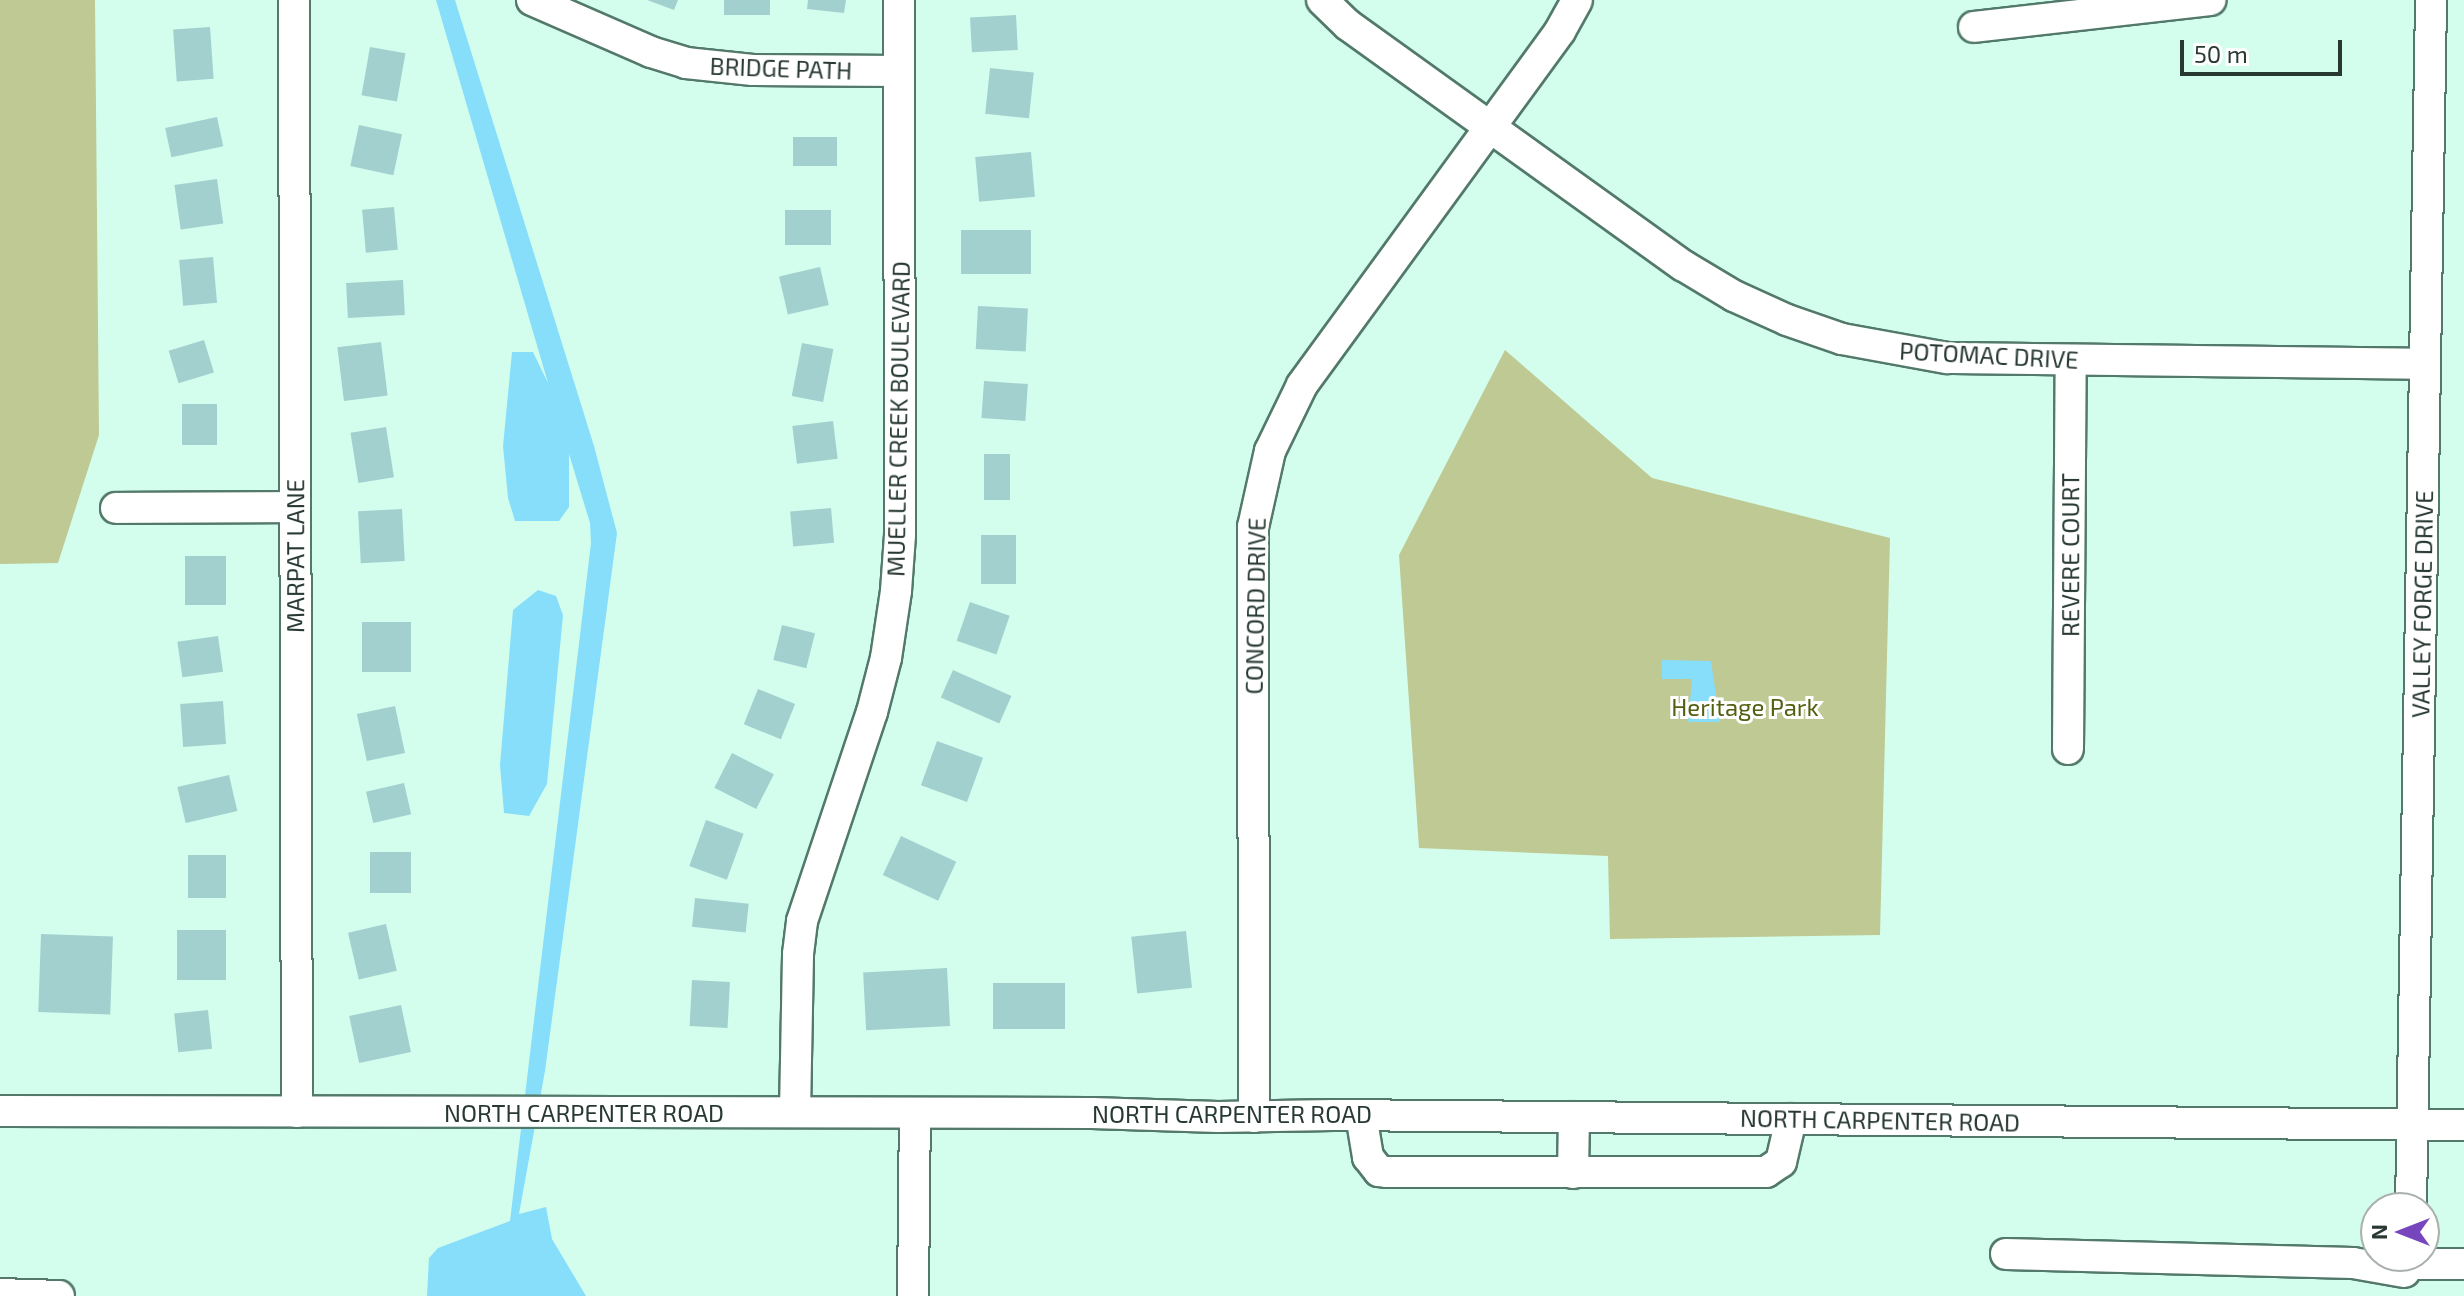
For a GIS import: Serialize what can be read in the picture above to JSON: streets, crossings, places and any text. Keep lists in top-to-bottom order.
{
  "streets": {
    "street": [
      "BRIDGE PATH",
      "POTOMAC DRIVE",
      "MUELLER CREEK BOULEVARD",
      "REVERE COURT",
      "MARPAT LANE",
      "VALLEY FORGE DRIVE",
      "CONCORD DRIVE",
      "NORTH CARPENTER ROAD"
    ]
  },
  "crossings": [
    ["BRIDGE PATH", "MUELLER CREEK BOULEVARD"],
    ["POTOMAC DRIVE", "REVERE COURT"],
    ["POTOMAC DRIVE", "VALLEY FORGE DRIVE"],
    ["POTOMAC DRIVE", "CONCORD DRIVE"],
    ["MUELLER CREEK BOULEVARD", "NORTH CARPENTER ROAD"],
    ["MARPAT LANE", "NORTH CARPENTER ROAD"],
    ["VALLEY FORGE DRIVE", "NORTH CARPENTER ROAD"],
    ["CONCORD DRIVE", "NORTH CARPENTER ROAD"]
  ],
  "parks": ["Heritage Park"],
  "scale_bar": "50 m",
  "north": "left"
}
